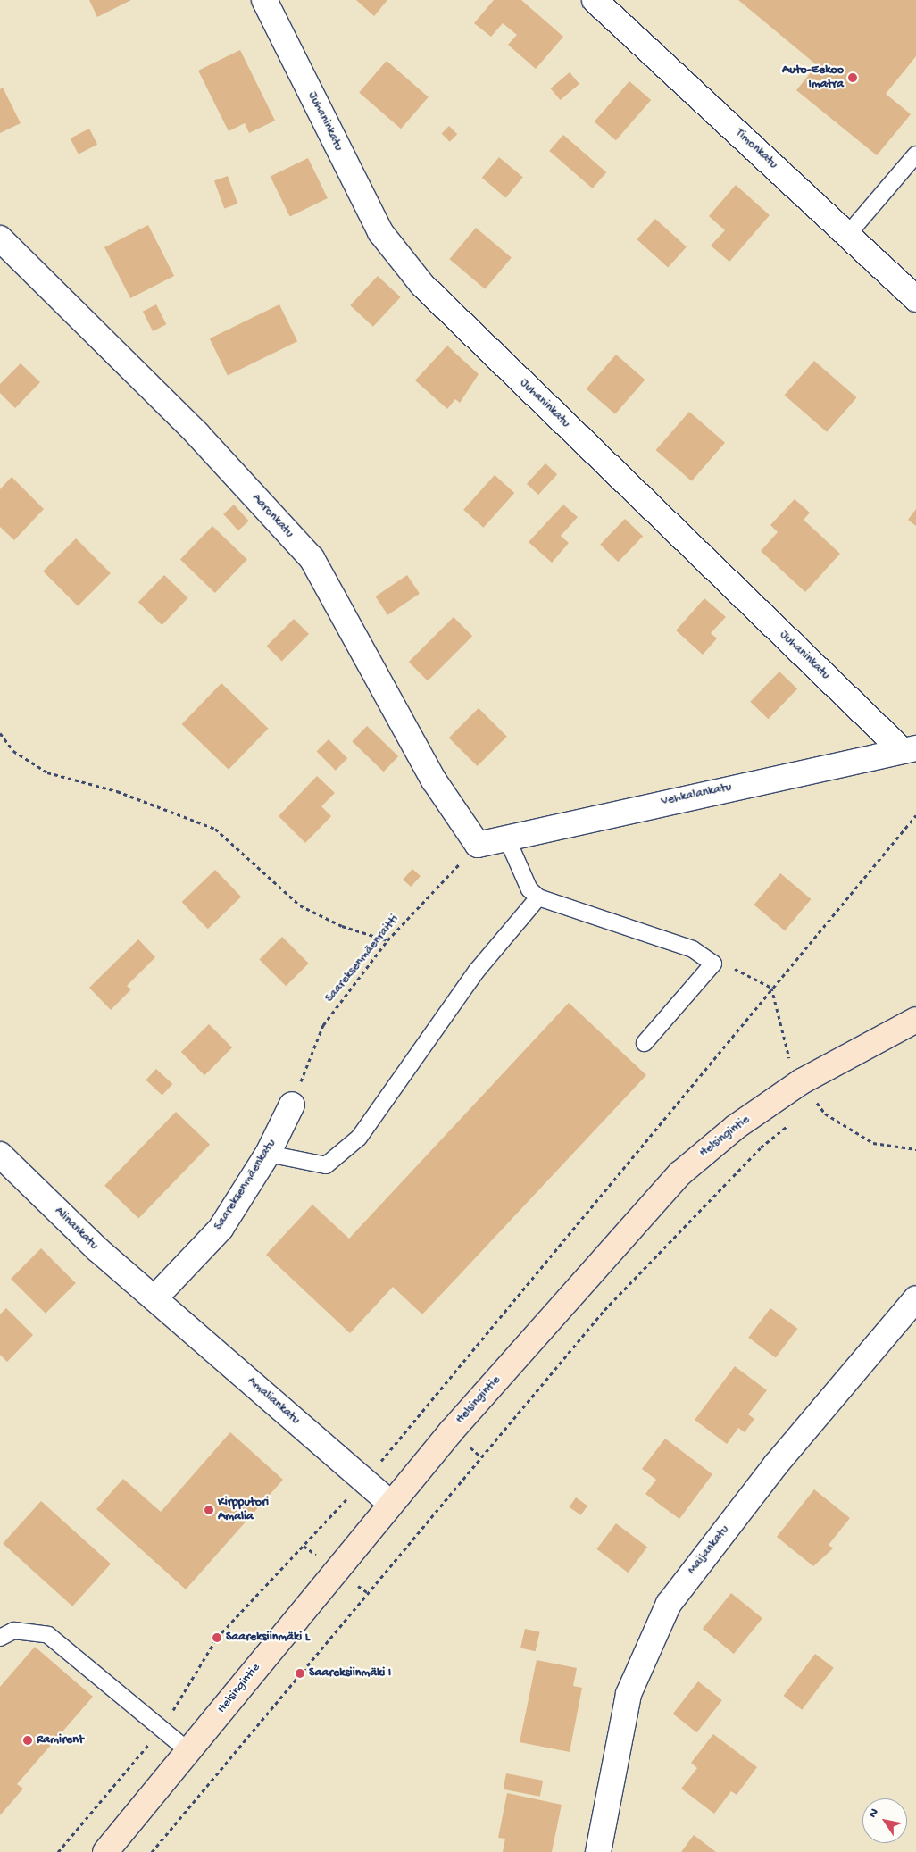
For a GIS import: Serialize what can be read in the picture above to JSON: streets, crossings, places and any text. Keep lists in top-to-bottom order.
{
  "streets": {
    "main road": ["Helsingintie"],
    "street": [
      "Juhaninkatu",
      "Timonkatu",
      "Aaronkatu",
      "Vehkalankatu",
      "Saareksenmäenkatu",
      "Alinankatu",
      "Amaliankatu",
      "Maijankatu"
    ],
    "path": ["Saareksenmäenraitti"]
  },
  "crossings": [
    ["Juhaninkatu", "Vehkalankatu"],
    ["Aaronkatu", "Vehkalankatu"],
    ["Aaronkatu", "Saareksenmäenraitti"],
    ["Vehkalankatu", "Saareksenmäenraitti"],
    ["Saareksenmäenraitti", "Saareksenmäenkatu"],
    ["Helsingintie", "Amaliankatu"],
    ["Saareksenmäenkatu", "Alinankatu"],
    ["Saareksenmäenkatu", "Amaliankatu"],
    ["Alinankatu", "Amaliankatu"]
  ],
  "places": [
    "Auto-Eekoo Imatra",
    "Kirpputori Amalia",
    "Saareksiinmäki L",
    "Saareksiinmäki I",
    "Ramirent"
  ],
  "north": "top left"
}
